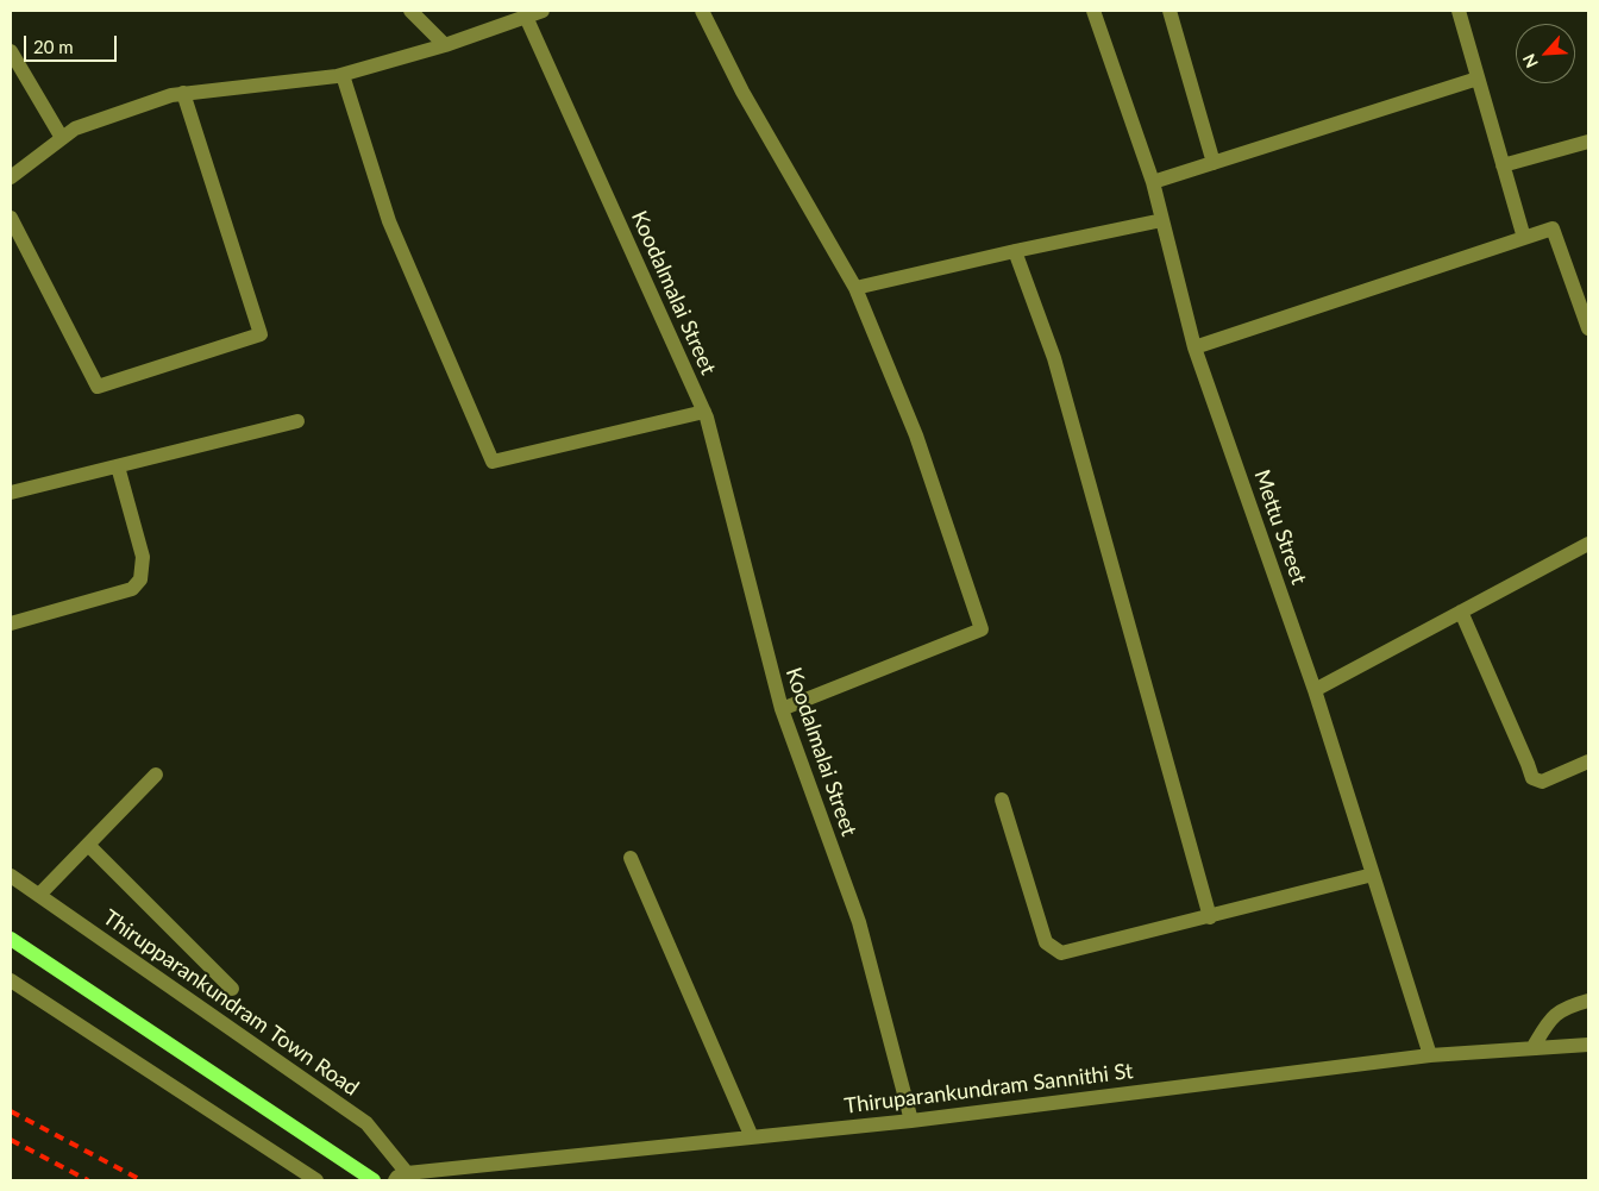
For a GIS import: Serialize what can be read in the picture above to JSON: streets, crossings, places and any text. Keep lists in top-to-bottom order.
{
  "streets": {
    "street": [
      "Koodalmalai Street",
      "Mettu Street",
      "Thirupparankundram Town Road",
      "Thiruparankundram Sannithi St"
    ]
  },
  "crossings": [
    ["Koodalmalai Street", "Thiruparankundram Sannithi St"],
    ["Mettu Street", "Thiruparankundram Sannithi St"],
    ["Thirupparankundram Town Road", "Thiruparankundram Sannithi St"]
  ],
  "scale_bar": "20 m",
  "north": "bottom left"
}
